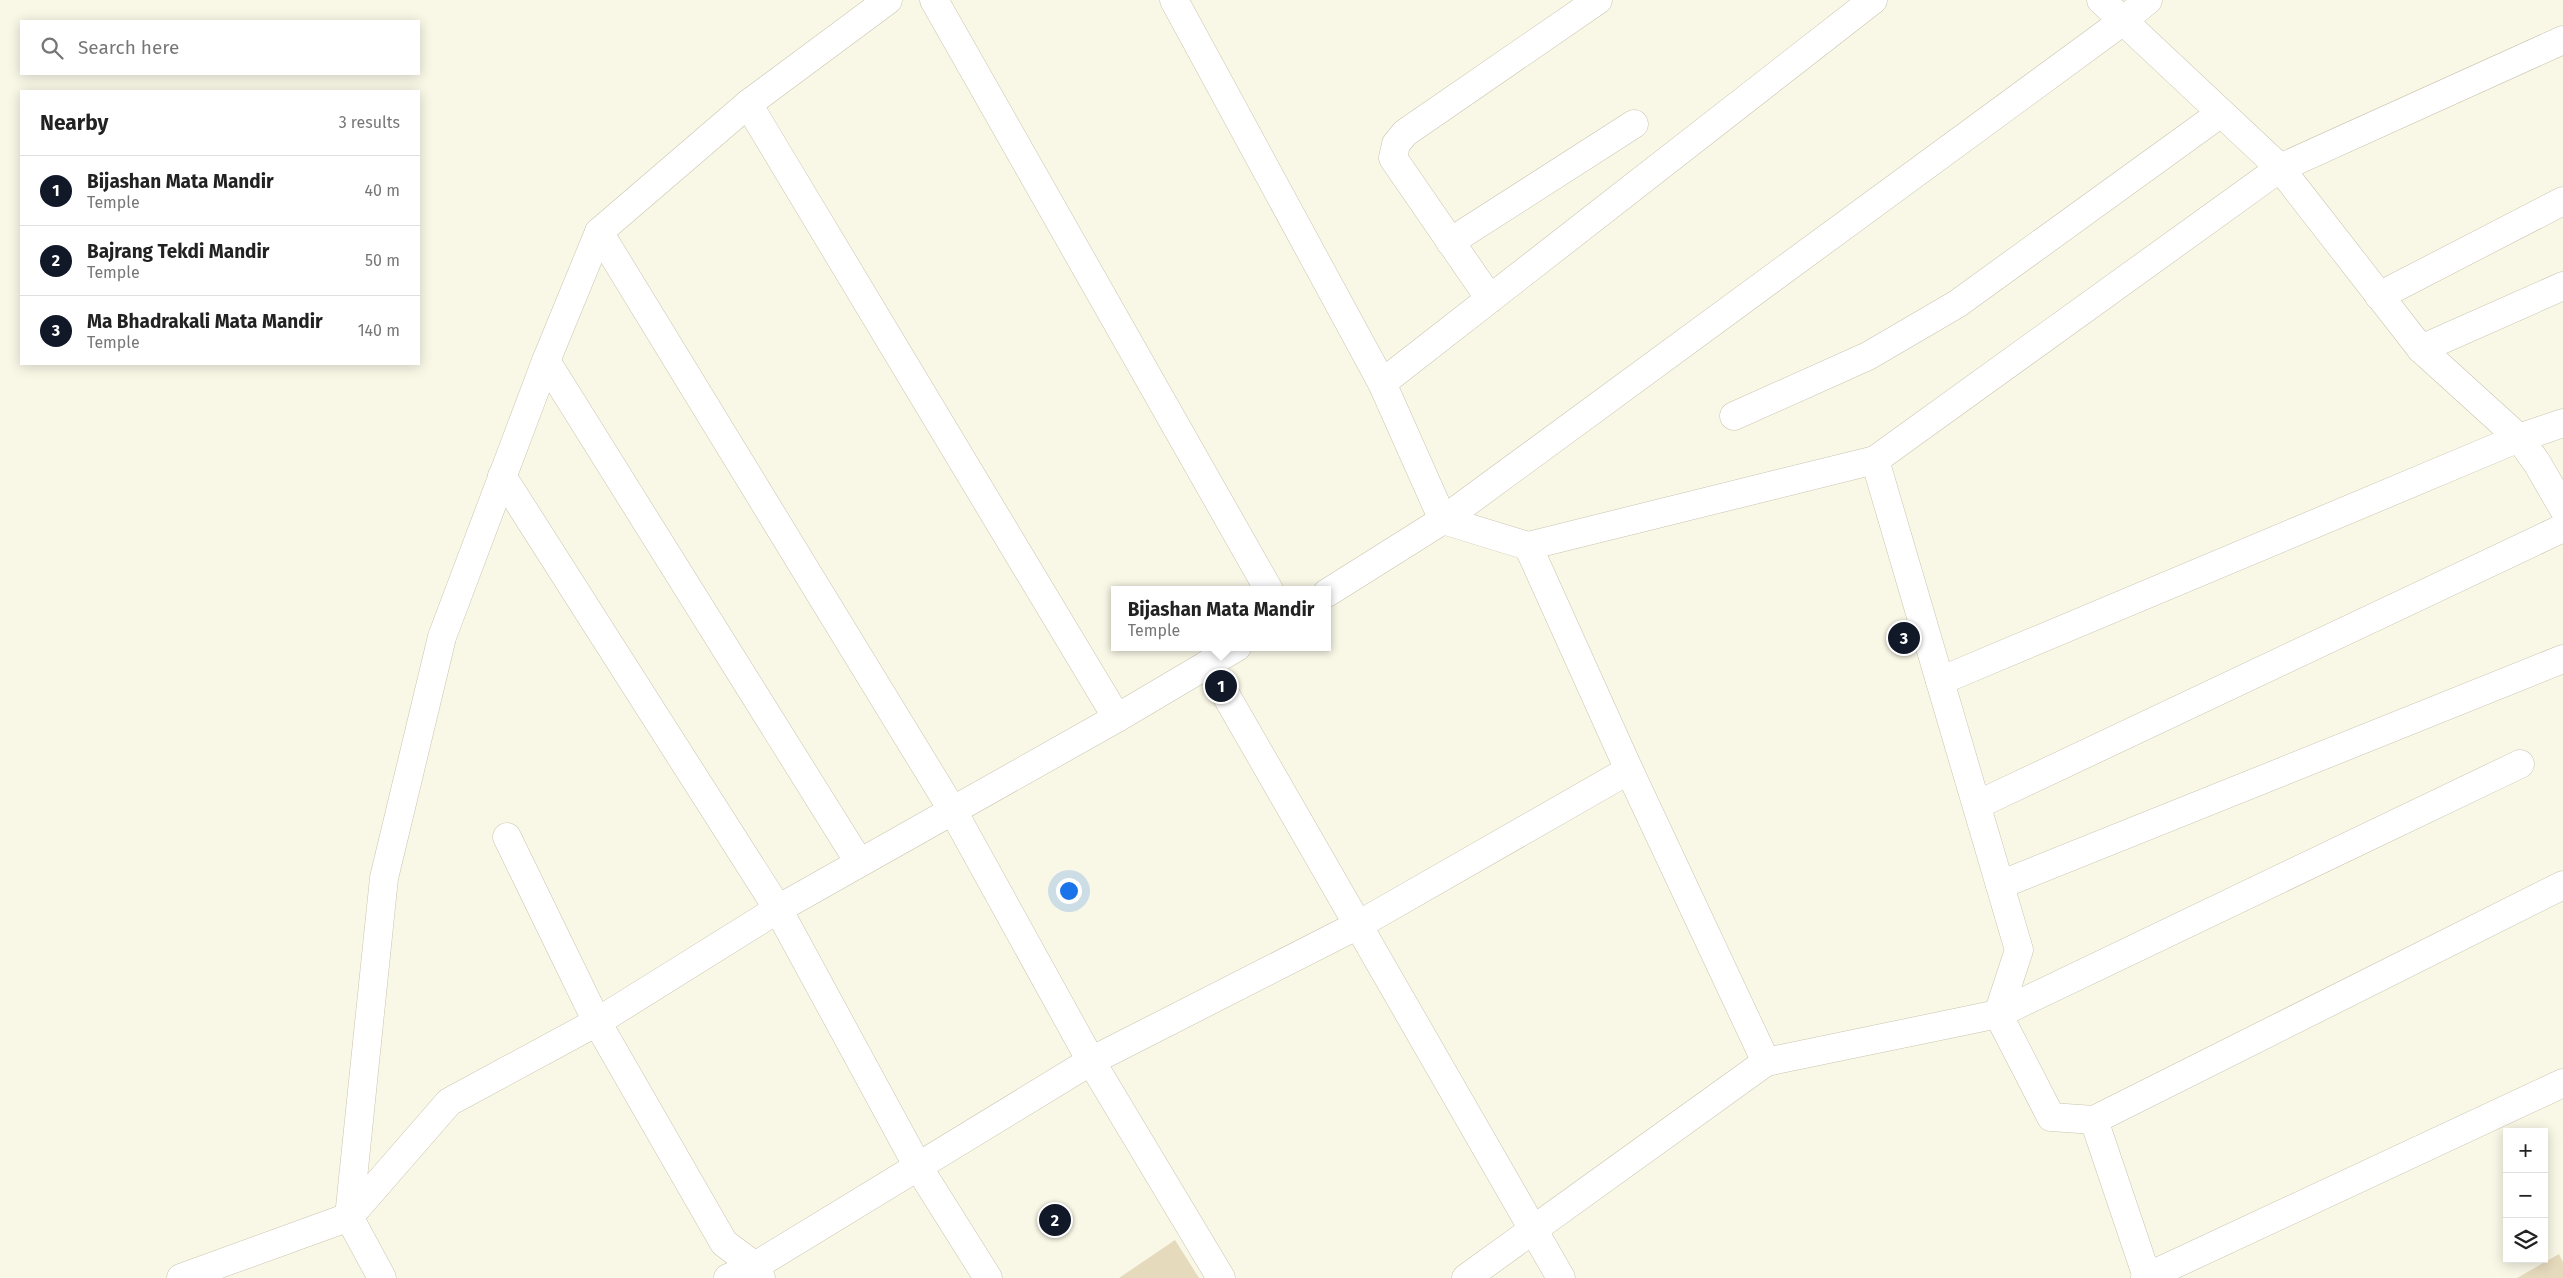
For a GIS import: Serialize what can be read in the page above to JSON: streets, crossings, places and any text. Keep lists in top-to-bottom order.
{
  "page": {
    "search": "Search here",
    "heading": ["Nearby", "3 results"],
    "list": [
      {
        "mark": "1",
        "name": "Bijashan Mata Mandir",
        "note": "Temple",
        "value": "40 m"
      },
      {
        "mark": "2",
        "name": "Bajrang Tekdi Mandir",
        "note": "Temple",
        "value": "50 m"
      },
      {
        "mark": "3",
        "name": "Ma Bhadrakali Mata Mandir",
        "note": "Temple",
        "value": "140 m"
      }
    ],
    "popup": ["Bijashan Mata Mandir", "Temple"],
    "pins": ["3", "1", "2"],
    "map_buttons": ["+", "−"]
  }
}
